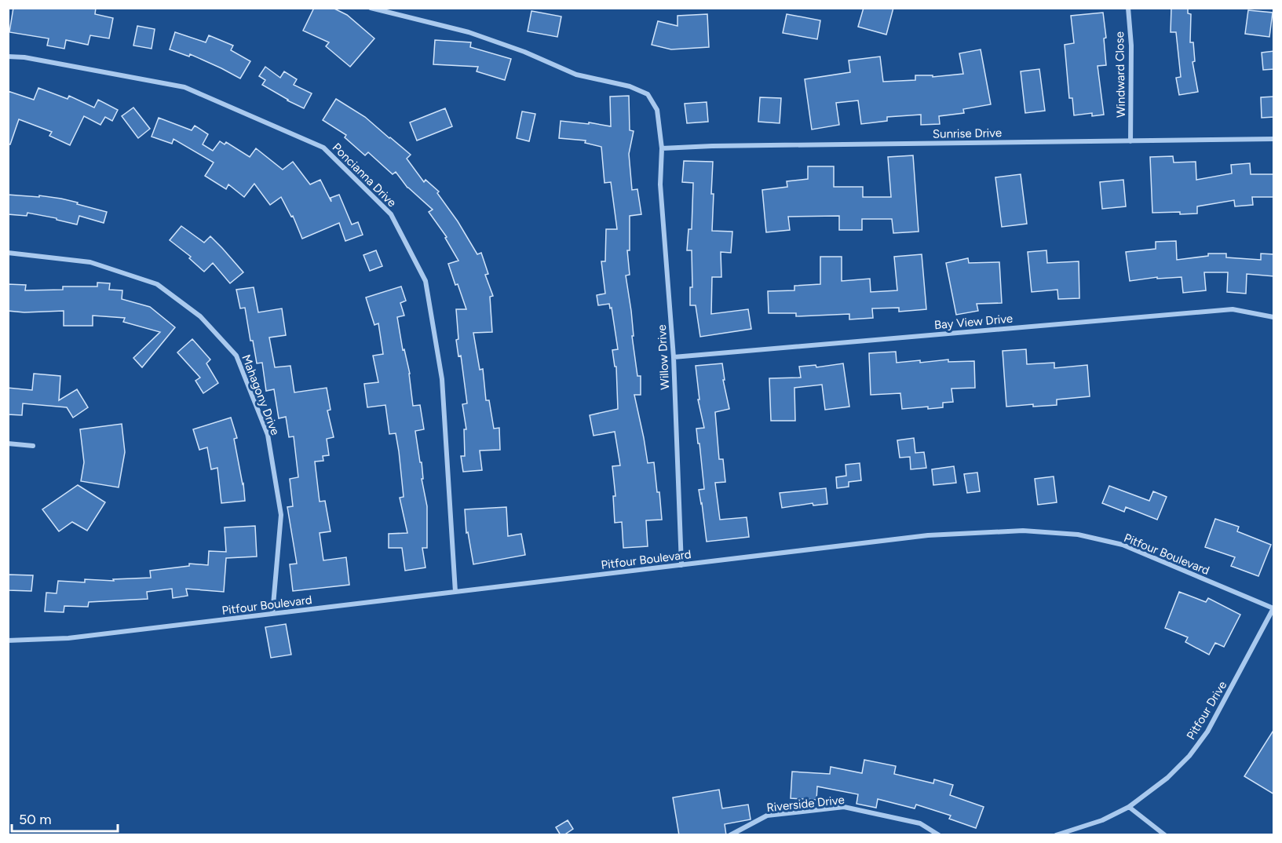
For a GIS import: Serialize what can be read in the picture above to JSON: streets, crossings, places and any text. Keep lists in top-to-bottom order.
{
  "streets": {
    "street": [
      "Windward Close",
      "Sunrise Drive",
      "Poncianna Drive",
      "Bay View Drive",
      "Willow Drive",
      "Mahagony Drive",
      "Pitfour Boulevard",
      "Pitfour Drive",
      "Riverside Drive"
    ]
  },
  "crossings": [
    ["Windward Close", "Sunrise Drive"],
    ["Sunrise Drive", "Willow Drive"],
    ["Poncianna Drive", "Pitfour Boulevard"],
    ["Bay View Drive", "Willow Drive"],
    ["Willow Drive", "Pitfour Boulevard"],
    ["Mahagony Drive", "Pitfour Boulevard"],
    ["Pitfour Boulevard", "Pitfour Drive"]
  ],
  "scale_bar": "50 m"
}
